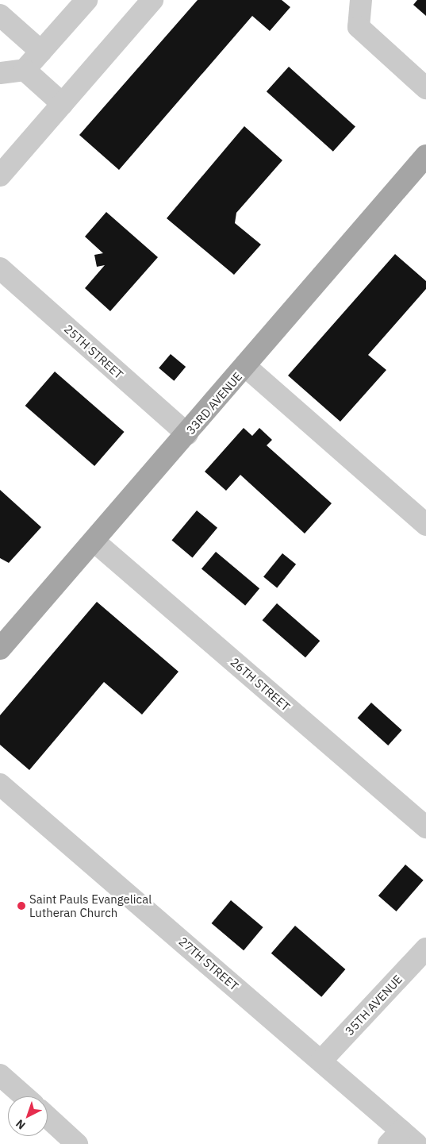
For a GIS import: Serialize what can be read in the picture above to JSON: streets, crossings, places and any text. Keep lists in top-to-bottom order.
{
  "streets": {
    "main road": ["33RD AVENUE"],
    "street": [
      "25TH STREET",
      "26TH STREET",
      "27TH STREET",
      "35TH AVENUE"
    ]
  },
  "crossings": [
    ["25TH STREET", "33RD AVENUE"],
    ["33RD AVENUE", "26TH STREET"],
    ["27TH STREET", "35TH AVENUE"]
  ],
  "places": ["Saint Pauls Evangelical Lutheran Church"],
  "north": "bottom left"
}
